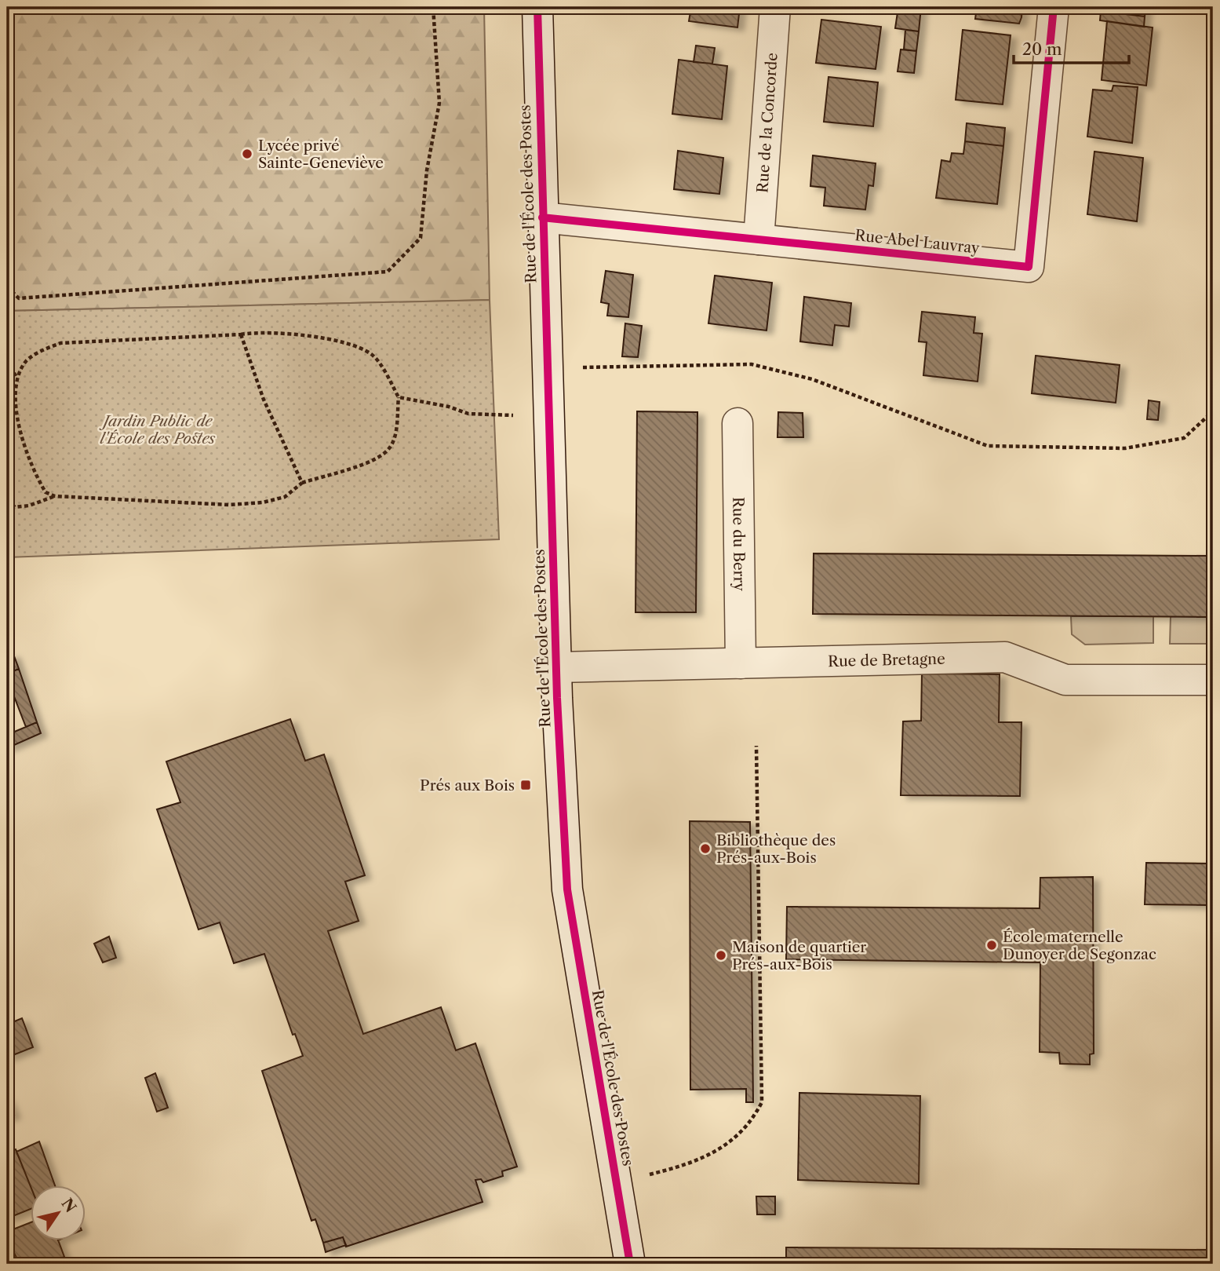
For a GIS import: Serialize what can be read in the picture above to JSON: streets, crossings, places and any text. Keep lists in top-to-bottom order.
{
  "streets": {
    "street": [
      "Rue de la Concorde",
      "Rue de l'École des Postes",
      "Rue Abel Lauvray",
      "Rue du Berry",
      "Rue de Bretagne"
    ]
  },
  "crossings": [
    ["Rue de la Concorde", "Rue Abel Lauvray"],
    ["Rue de l'École des Postes", "Rue Abel Lauvray"],
    ["Rue de l'École des Postes", "Rue de Bretagne"],
    ["Rue du Berry", "Rue de Bretagne"]
  ],
  "parks": ["Jardin Public de l'École des Postes"],
  "places": {
    "other": [
      "Lycée privé Sainte-Geneviève",
      "Bibliothèque des Prés-aux-Bois",
      "École maternelle Dunoyer de Segonzac",
      "Maison de quartier Prés-aux-Bois"
    ],
    "transit": ["Prés aux Bois"]
  },
  "scale_bar": "20 m",
  "north": "top right"
}
